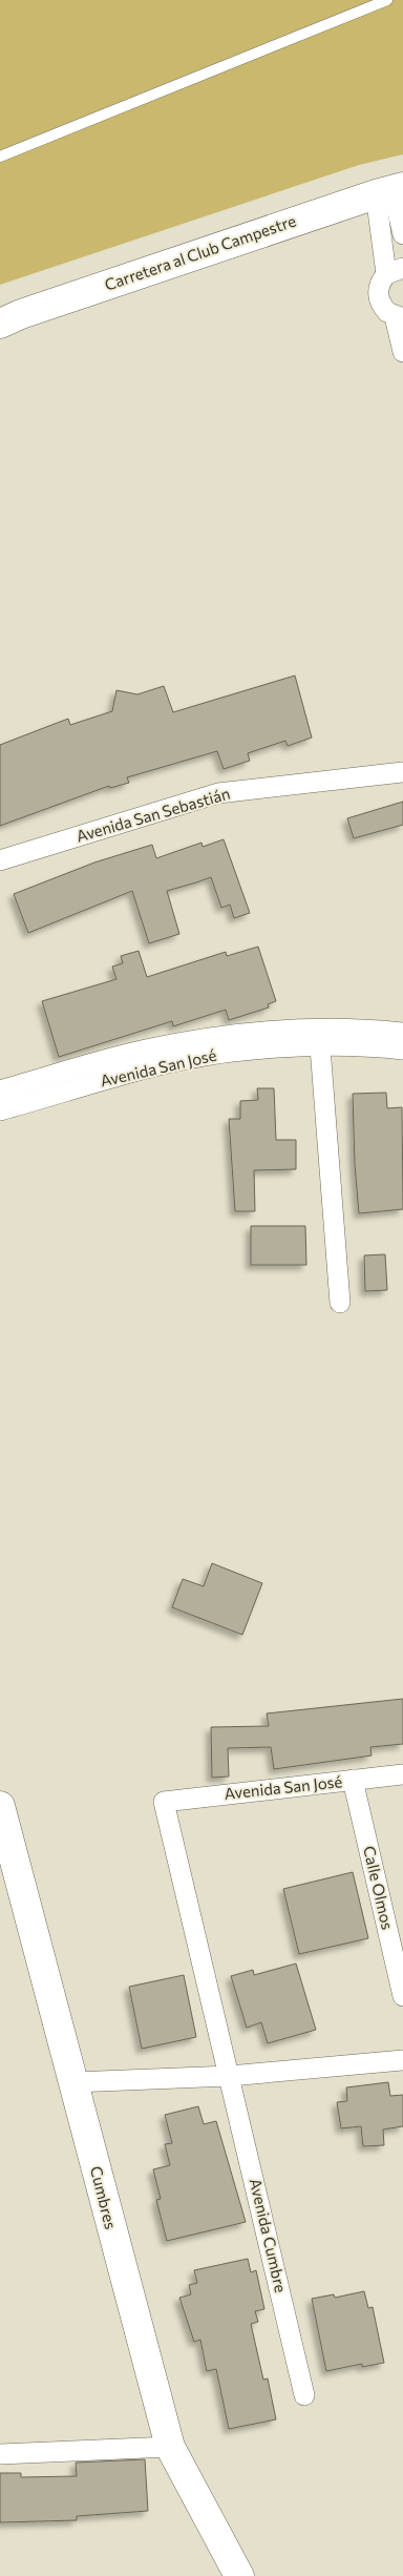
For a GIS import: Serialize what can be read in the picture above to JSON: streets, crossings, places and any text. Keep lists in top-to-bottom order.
{
  "streets": {
    "street": [
      "Carretera al Club Campestre",
      "Avenida San Sebastián",
      "Avenida San José",
      "Calle Olmos",
      "Cumbres",
      "Avenida Cumbre"
    ]
  },
  "crossings": [
    ["Avenida San José", "Calle Olmos"],
    ["Avenida San José", "Avenida Cumbre"]
  ]
}
